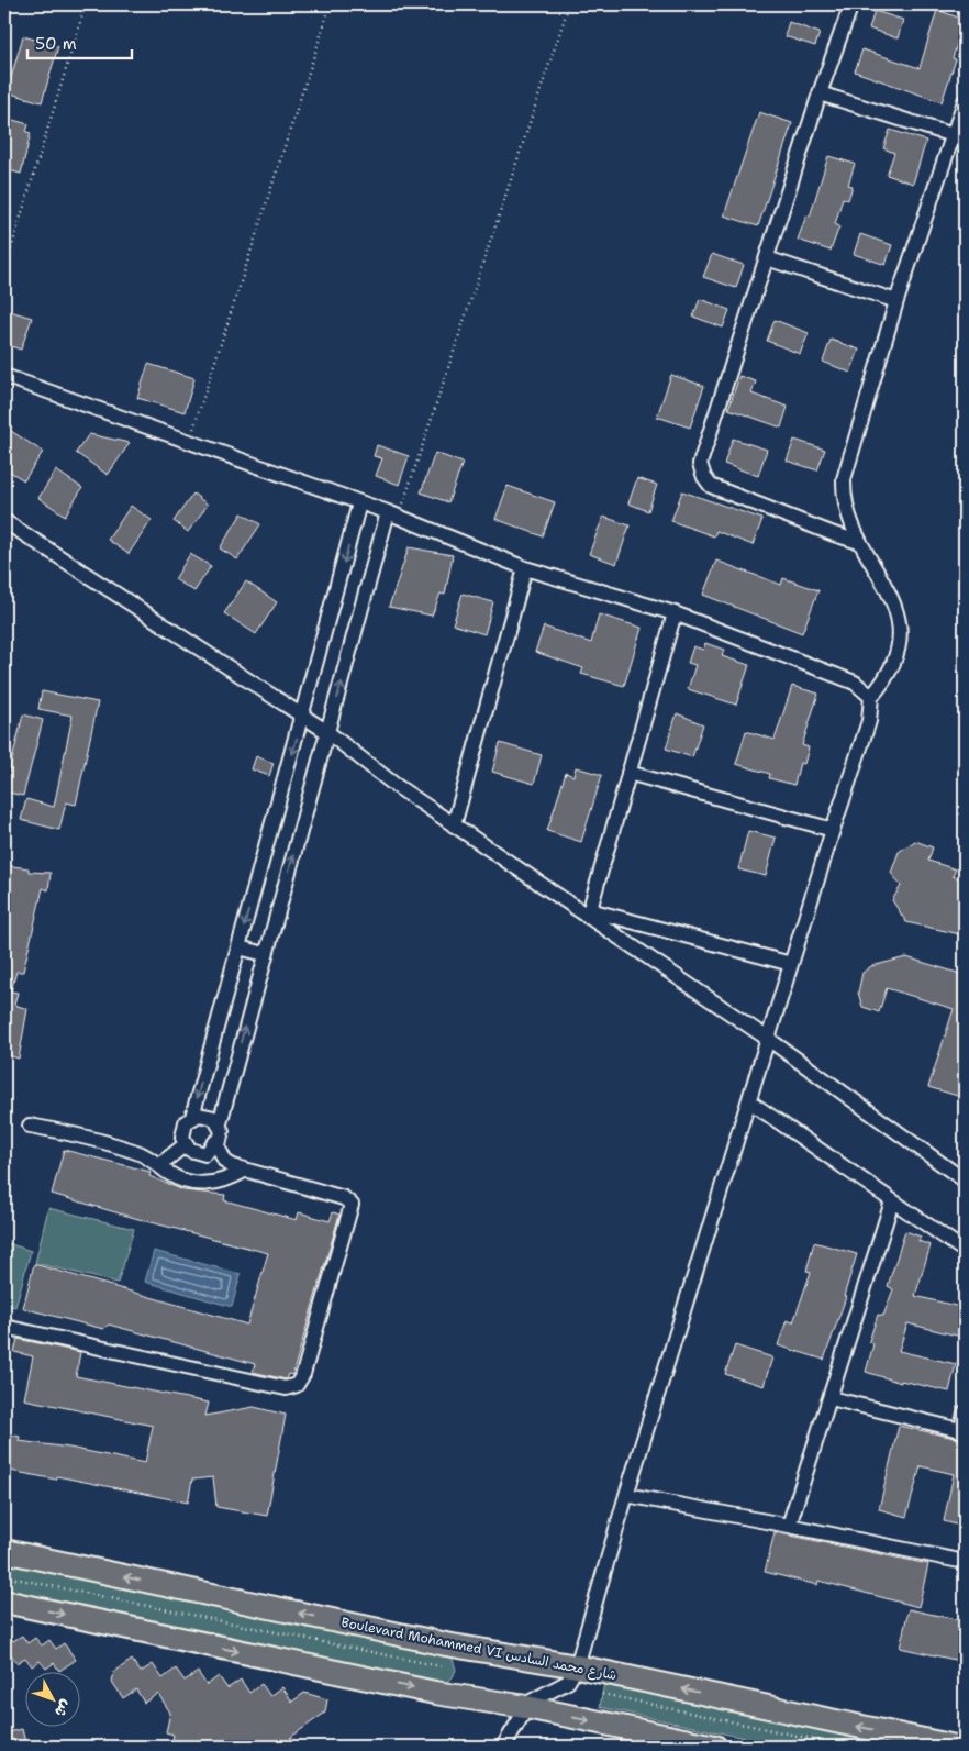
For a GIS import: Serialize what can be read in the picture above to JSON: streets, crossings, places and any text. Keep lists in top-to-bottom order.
{
  "streets": {
    "main road": ["Boulevard Mohammed VI شارع محمد السادس"]
  },
  "scale_bar": "50 m",
  "north": "bottom right"
}
